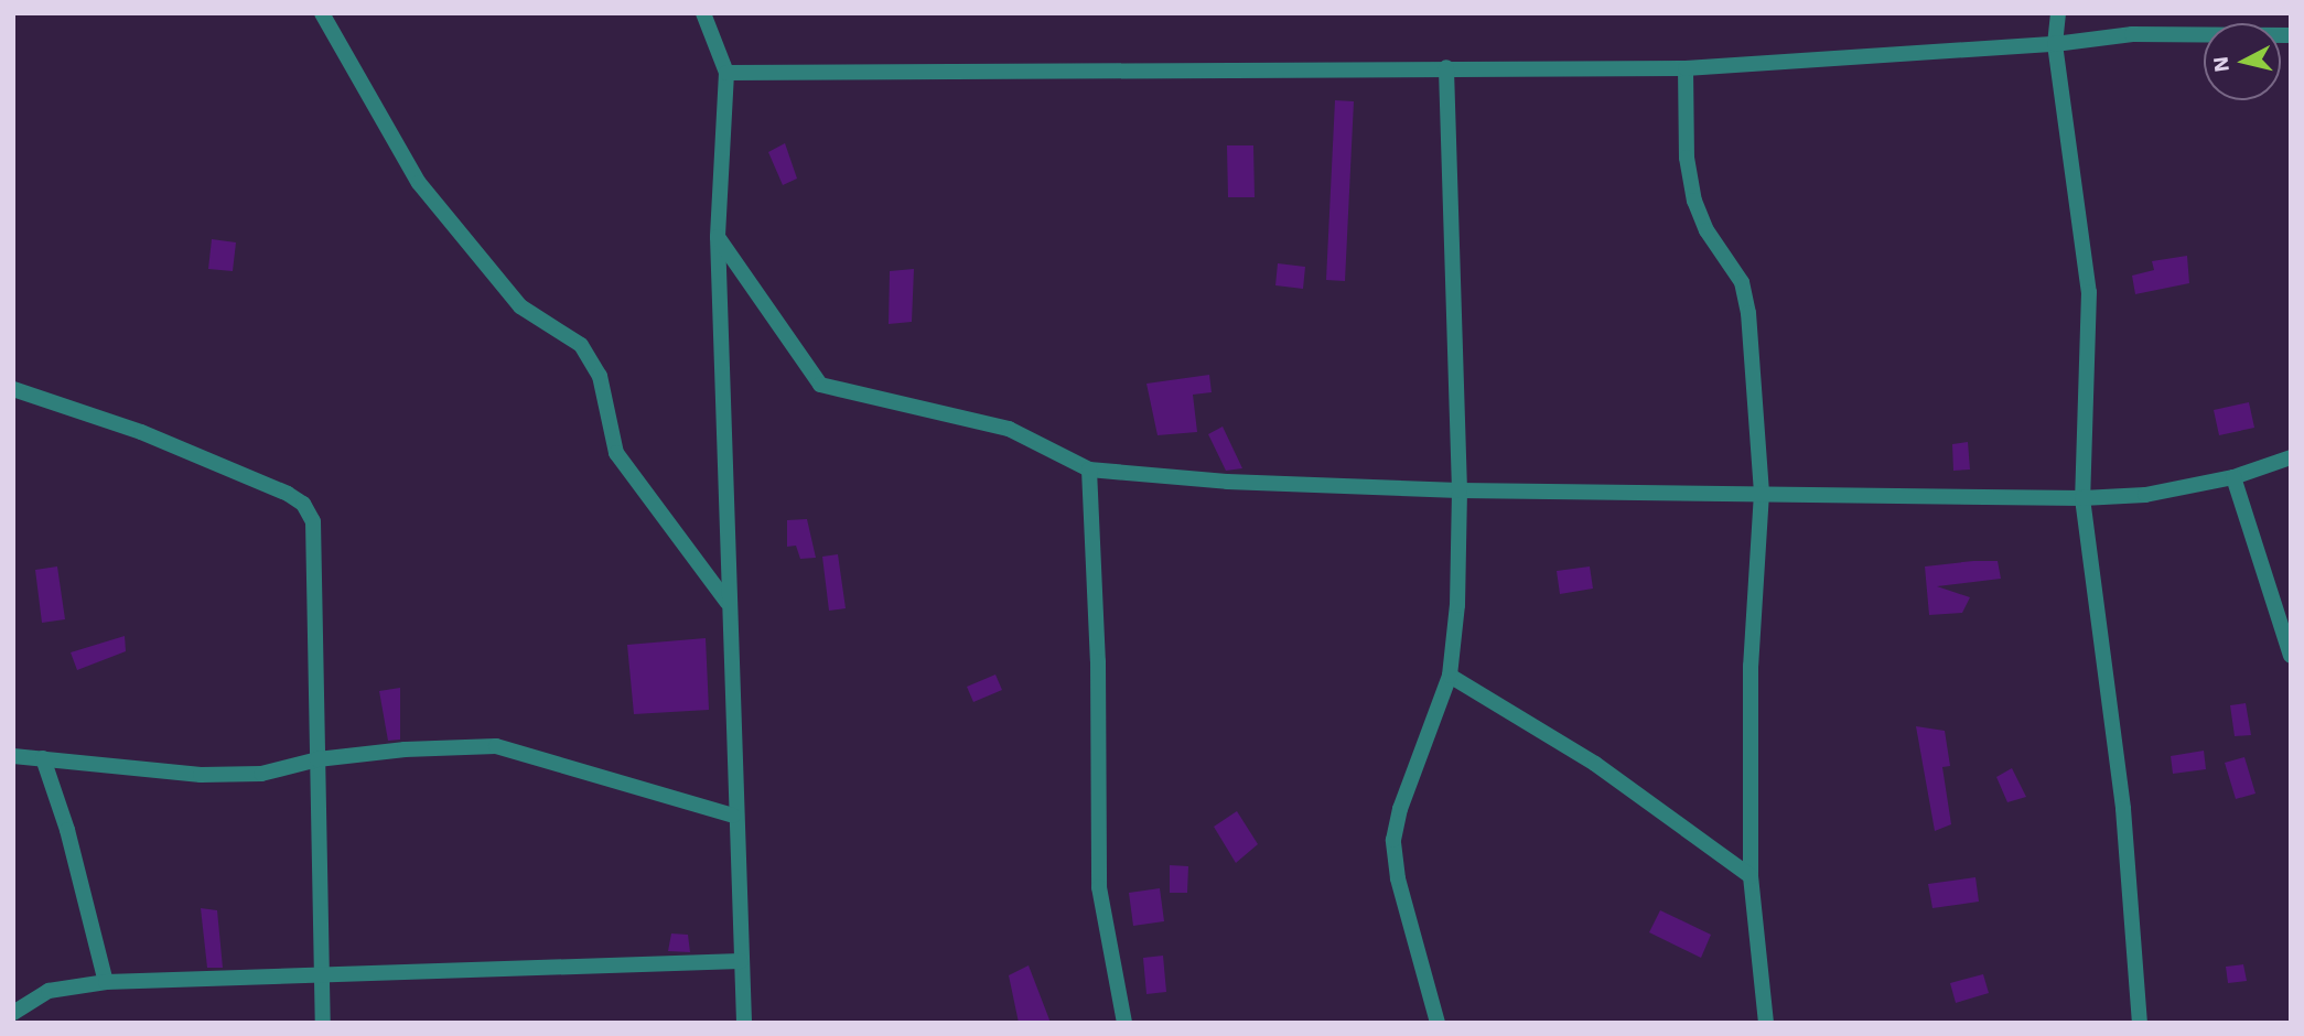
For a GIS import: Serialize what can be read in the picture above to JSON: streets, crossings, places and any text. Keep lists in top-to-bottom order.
{
  "north": "left"
}
